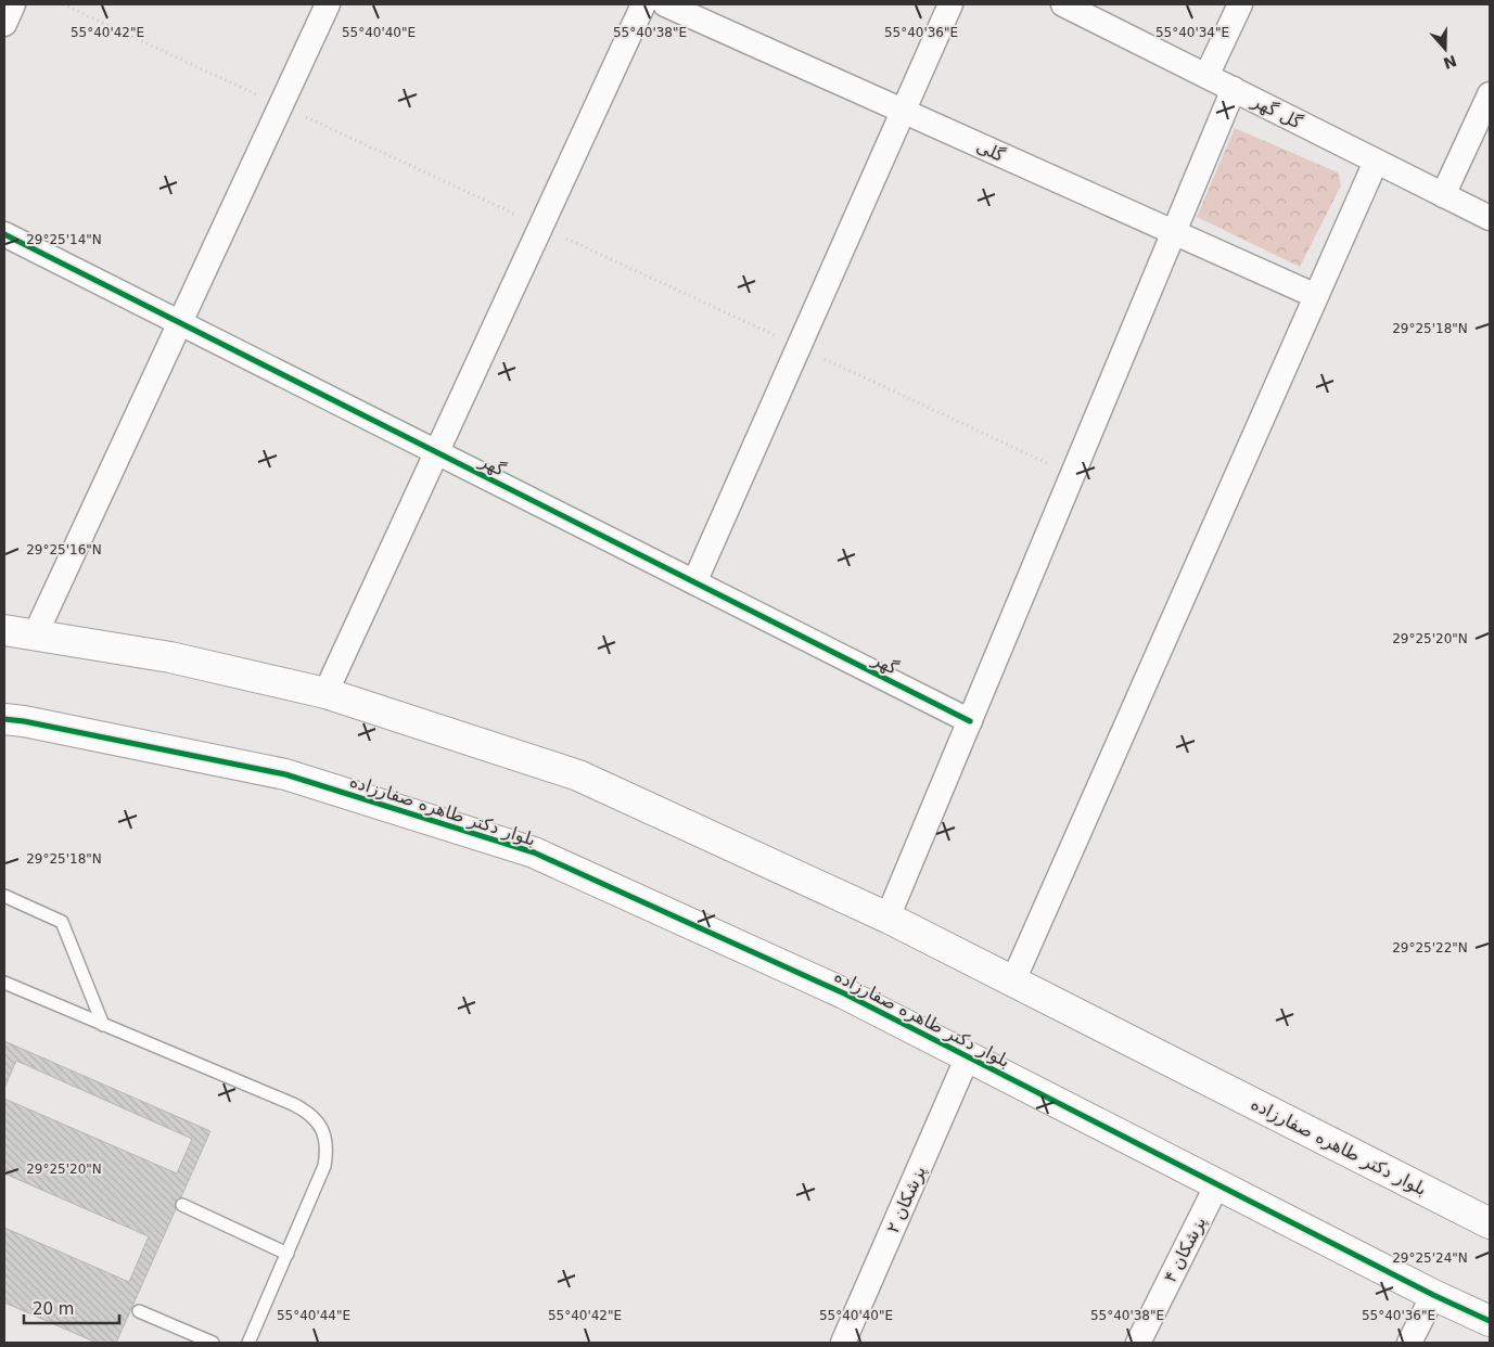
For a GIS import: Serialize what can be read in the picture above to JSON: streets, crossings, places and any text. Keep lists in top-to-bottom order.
{
  "streets": {
    "street": [
      "گل گهر",
      "گلی",
      "گهر",
      "بلوار دکتر طاهره صفارزاده",
      "پزشکان ۲",
      "پزشکان ۴"
    ]
  },
  "crossings": [
    ["بلوار دکتر طاهره صفارزاده", "پزشکان ۲"],
    ["بلوار دکتر طاهره صفارزاده", "پزشکان ۴"]
  ],
  "scale_bar": "20 m",
  "north": "bottom",
  "coordinates": [
    "55°40'42\"E",
    "55°40'38\"E",
    "55°40'36\"E",
    "55°40'34\"E",
    "55°40'40\"E",
    "29°25'14\"N",
    "29°25'18\"N",
    "29°25'16\"N",
    "29°25'20\"N",
    "29°25'22\"N",
    "29°25'24\"N",
    "55°40'44\"E"
  ]
}
